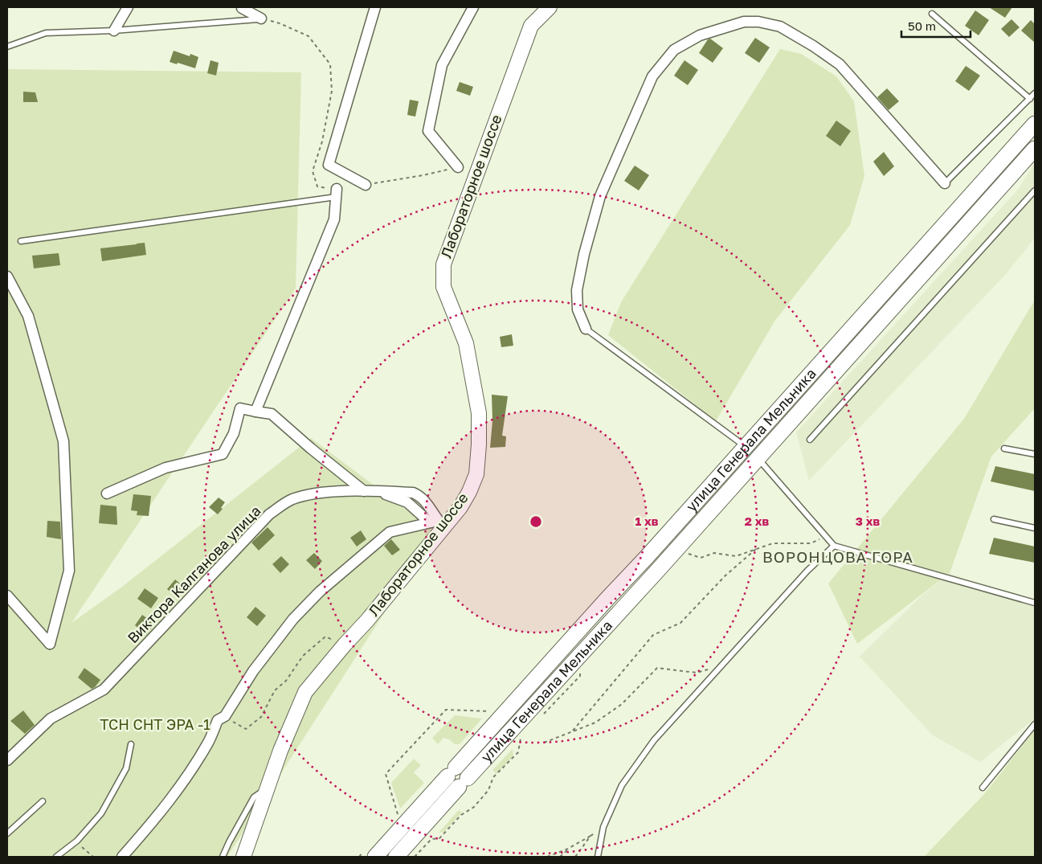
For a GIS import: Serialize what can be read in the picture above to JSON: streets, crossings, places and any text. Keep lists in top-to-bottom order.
{
  "streets": {
    "main road": ["Лабораторное шоссе", "улица Генерала Мельника"],
    "street": ["Виктора Калганова улица"]
  },
  "crossings": [
    ["Лабораторное шоссе", "Виктора Калганова улица"]
  ],
  "districts": ["ВОРОНЦОВА ГОРА"],
  "parks": ["ТСН СНТ ЭРА -1"],
  "scale_bar": "50 m",
  "rings": ["1 хв", "2 хв", "3 хв"]
}
